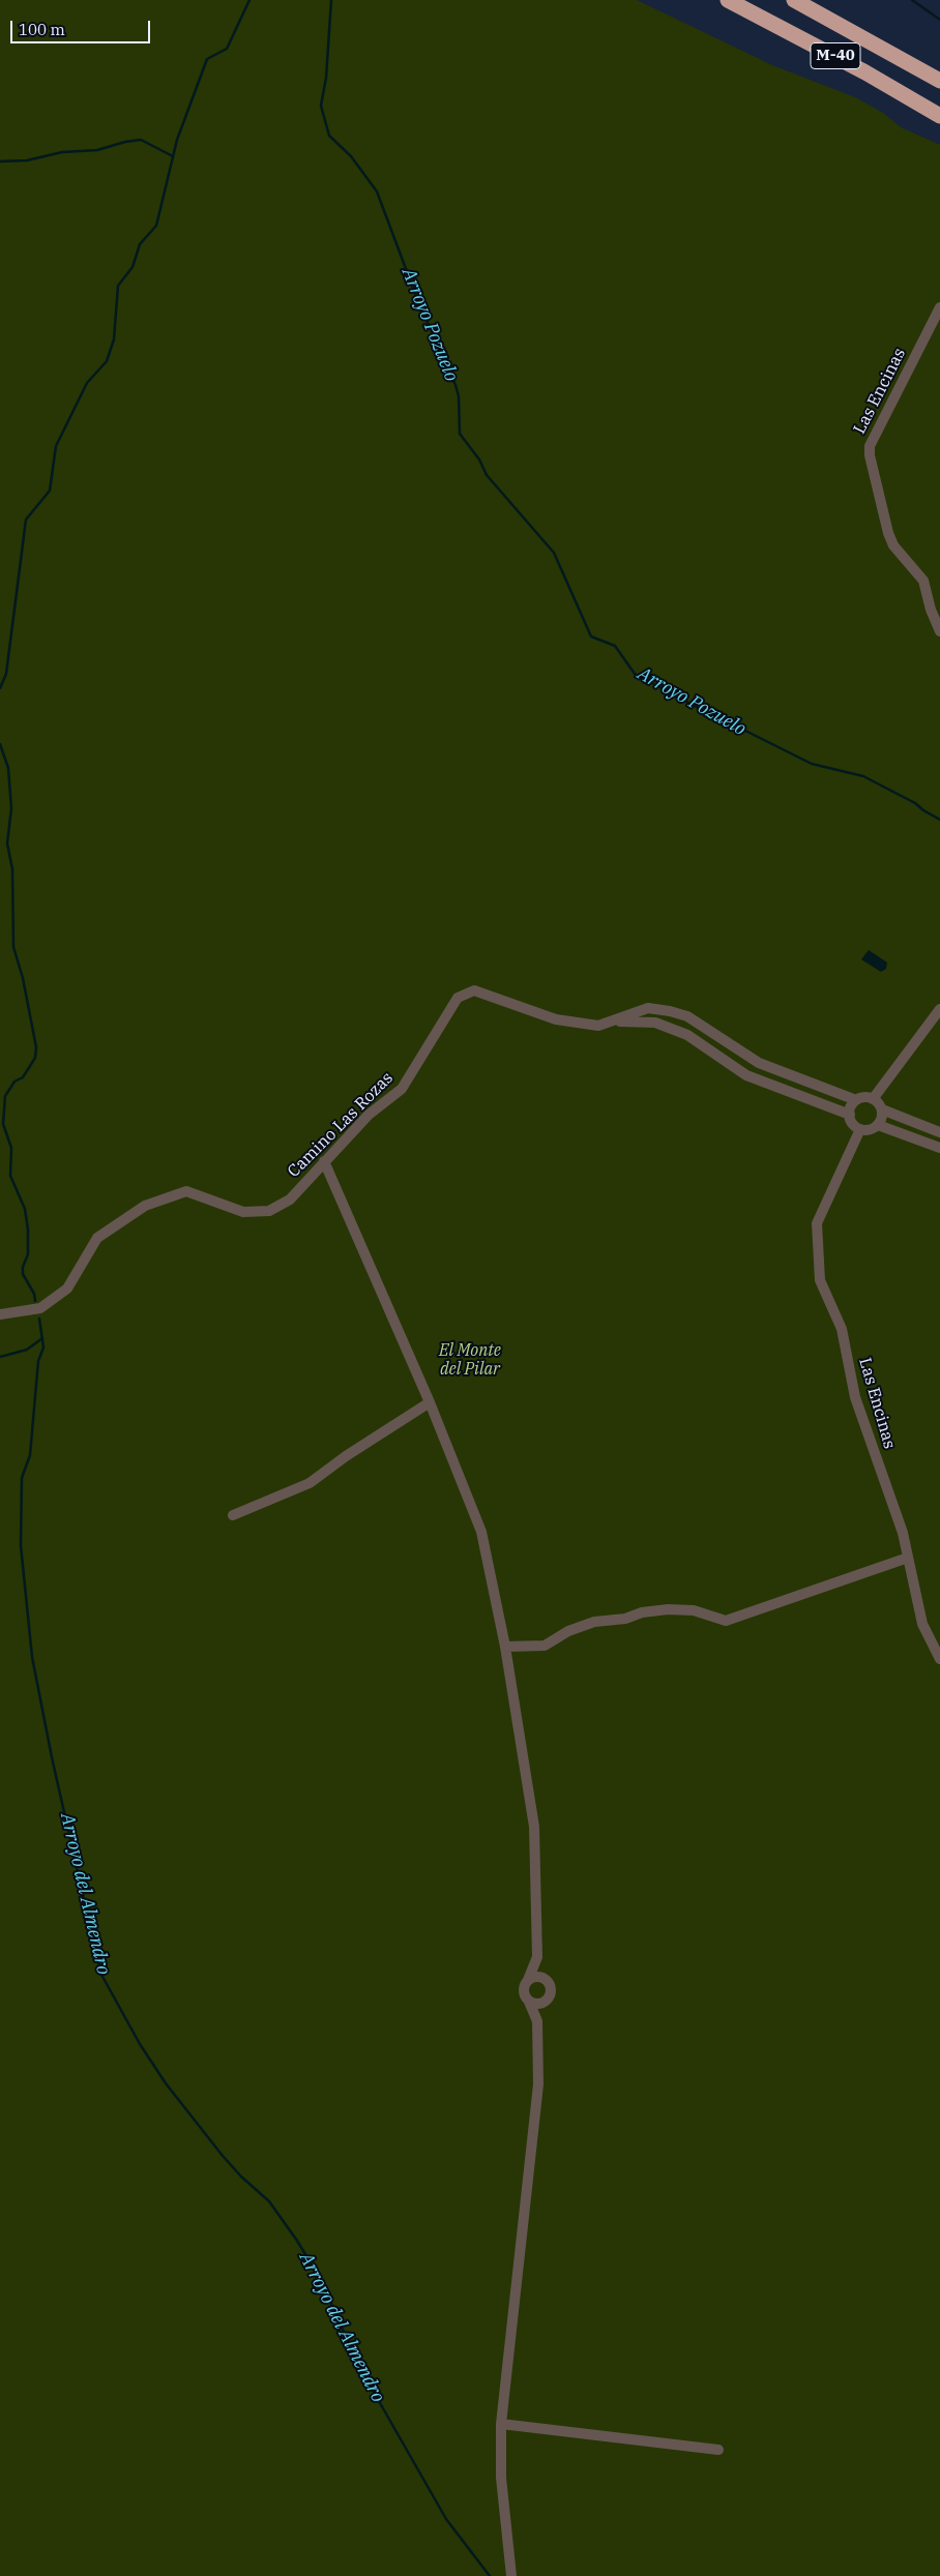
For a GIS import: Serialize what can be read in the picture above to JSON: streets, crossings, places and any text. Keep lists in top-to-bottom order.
{
  "streets": {
    "highway": ["M-40"],
    "street": ["Las Encinas", "Camino Las Rozas"]
  },
  "water": ["Arroyo Pozuelo", "Arroyo del Almendro"],
  "parks": ["El Monte del Pilar"],
  "scale_bar": "100 m"
}
